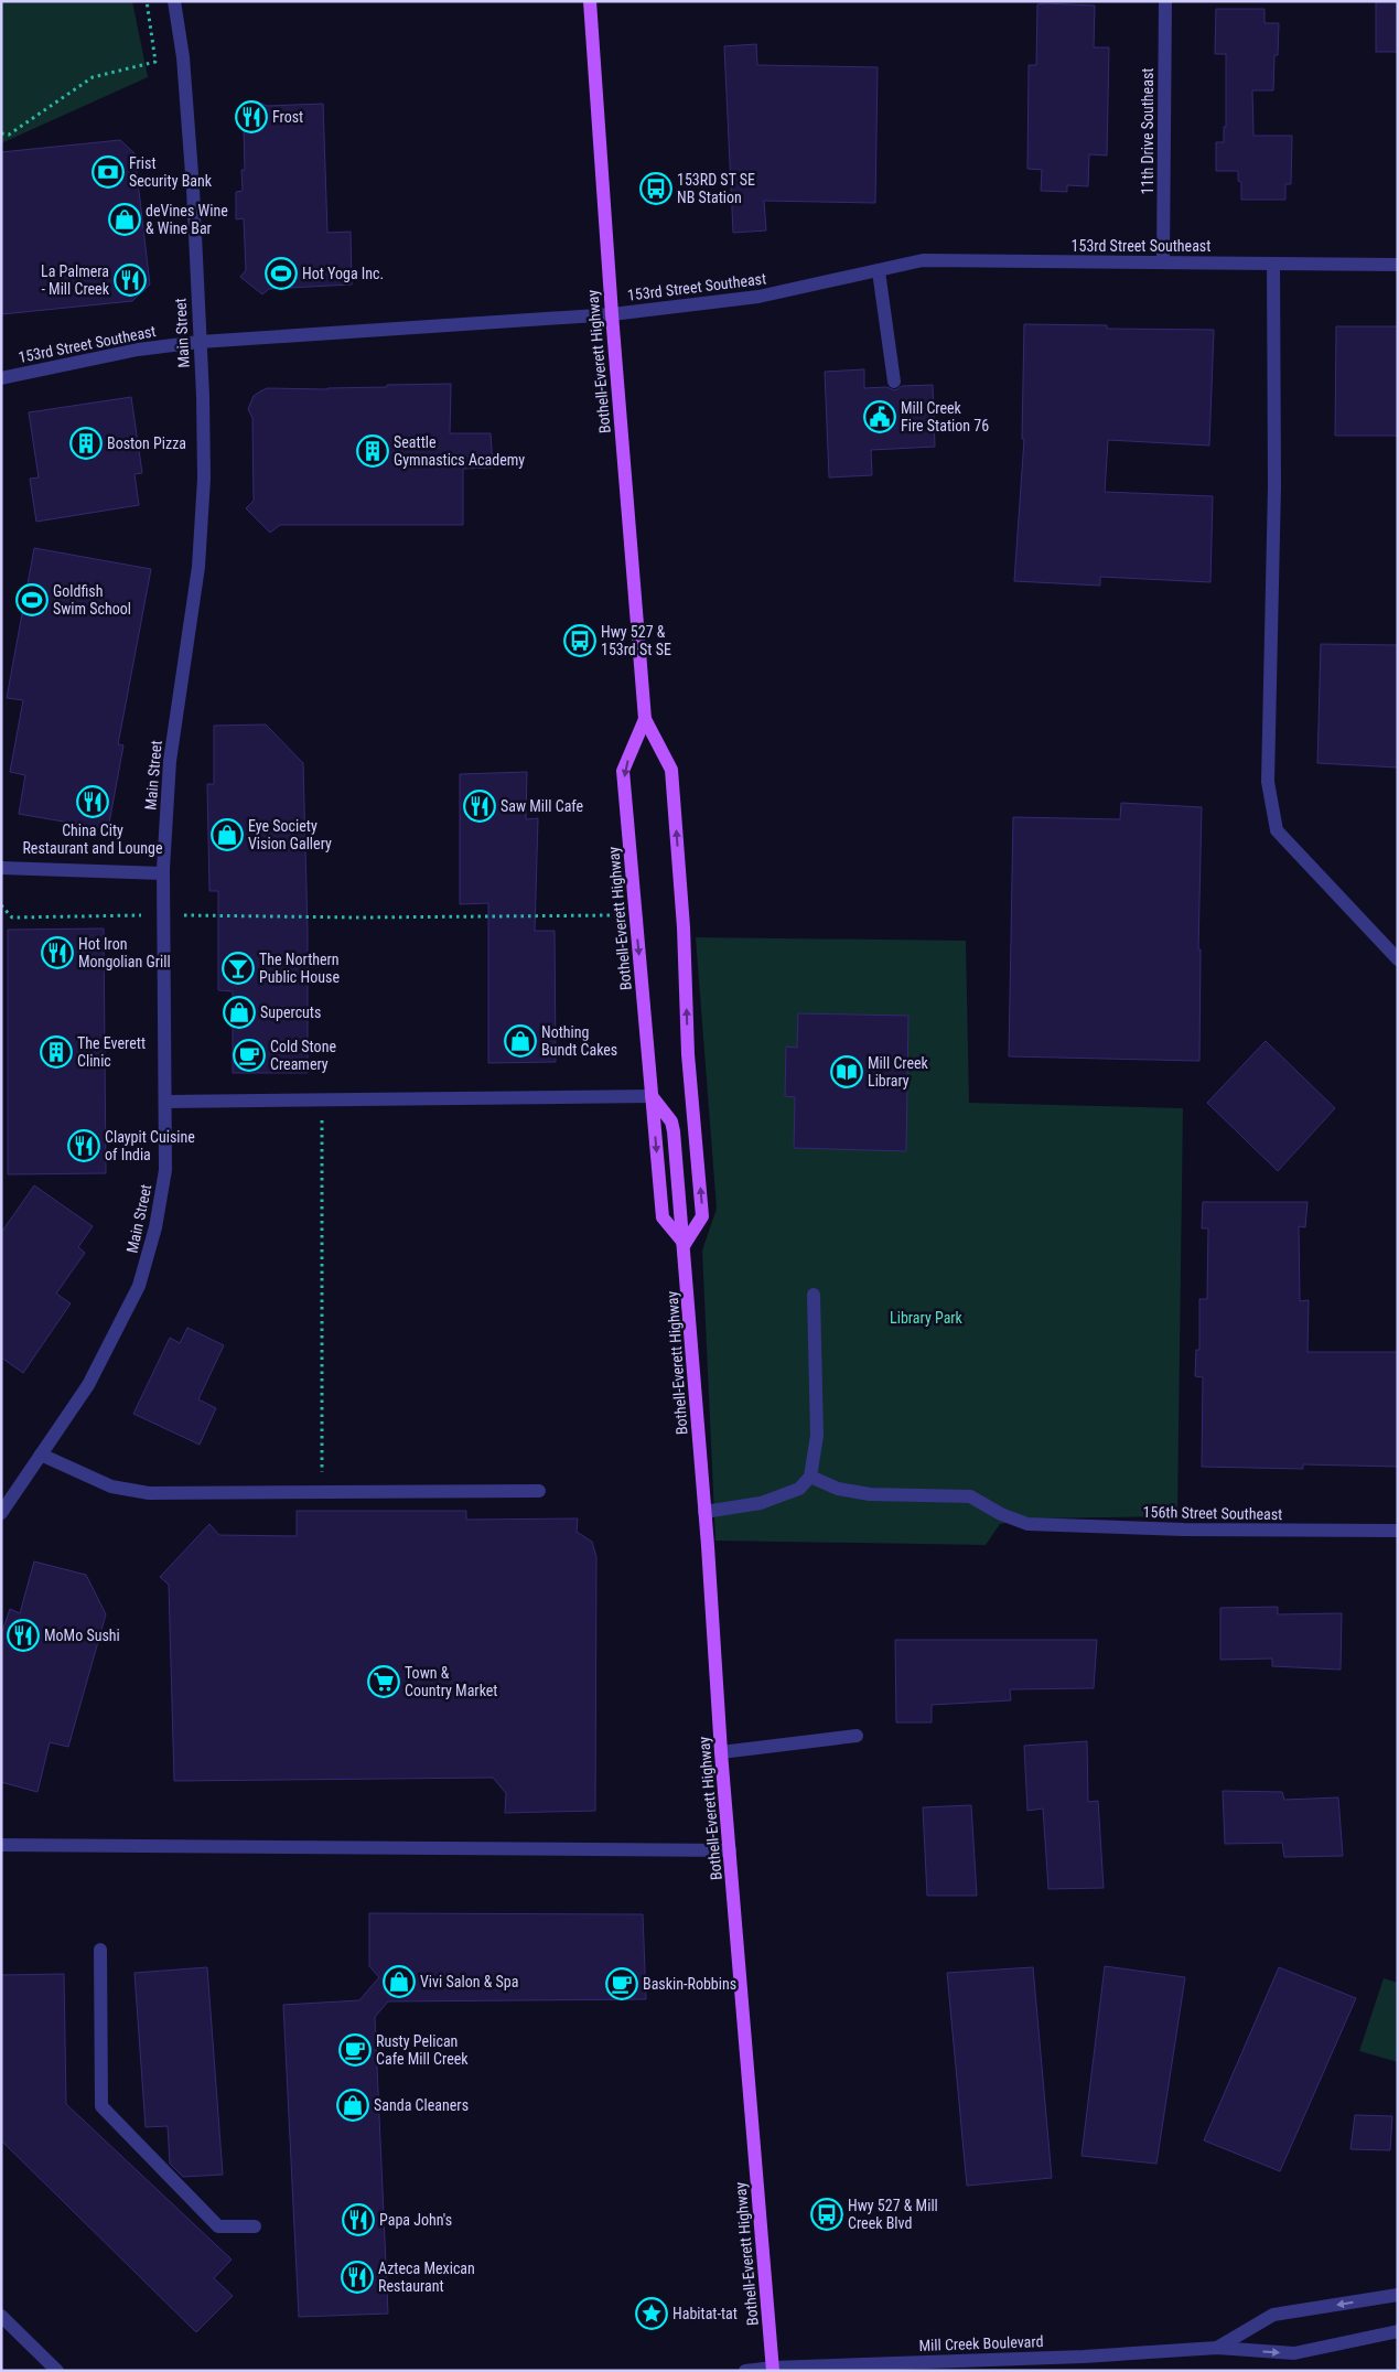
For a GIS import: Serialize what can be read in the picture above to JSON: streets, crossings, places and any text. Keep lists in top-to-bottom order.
{
  "streets": {
    "main road": ["Bothell-Everett Highway"],
    "street": [
      "11th Drive Southeast",
      "153rd Street Southeast",
      "Main Street",
      "156th Street Southeast",
      "Mill Creek Boulevard"
    ]
  },
  "crossings": [
    ["11th Drive Southeast", "153rd Street Southeast"],
    ["153rd Street Southeast", "Main Street"],
    ["153rd Street Southeast", "Bothell-Everett Highway"],
    ["Bothell-Everett Highway", "Mill Creek Boulevard"]
  ],
  "parks": ["Library Park"],
  "places": {
    "restaurant": [
      "Frost",
      "La Palmera - Mill Creek",
      "China City Restaurant and Lounge",
      "Saw Mill Cafe",
      "Hot Iron Mongolian Grill",
      "Claypit Cuisine of India",
      "MoMo Sushi",
      "Papa John's",
      "Azteca Mexican Restaurant"
    ],
    "bank": ["Frist Security Bank"],
    "bus stop": ["153RD ST SE NB Station", "Hwy 527 & 153rd St SE", "Hwy 527 & Mill Creek Blvd"],
    "shop": [
      "deVines Wine & Wine Bar",
      "Eye Society Vision Gallery",
      "Supercuts",
      "Nothing Bundt Cakes",
      "Vivi Salon & Spa",
      "Sanda Cleaners"
    ],
    "sports": ["Hot Yoga Inc.", "Goldfish Swim School"],
    "public building": ["Mill Creek Fire Station 76"],
    "building": ["Boston Pizza", "Seattle Gymnastics Academy", "The Everett Clinic"],
    "bar": ["The Northern Public House"],
    "cafe": ["Cold Stone Creamery", "Baskin-Robbins", "Rusty Pelican Cafe Mill Creek"],
    "library": ["Mill Creek Library"],
    "supermarket": ["Town & Country Market"],
    "place": ["Habitat-tat"]
  }
}
